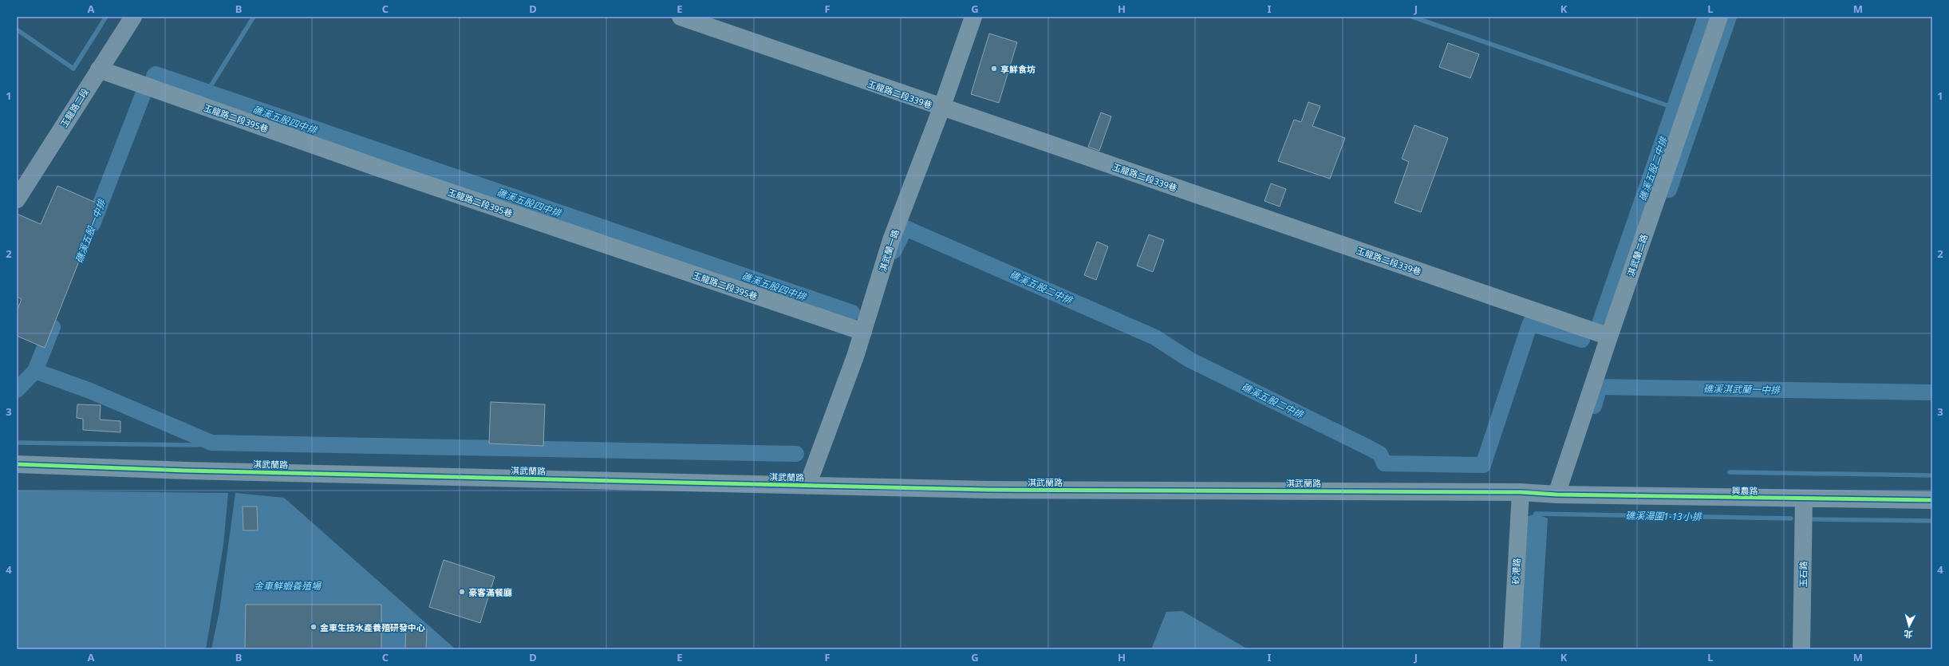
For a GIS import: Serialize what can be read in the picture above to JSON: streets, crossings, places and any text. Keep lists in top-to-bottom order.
{
  "streets": {
    "main road": ["玉龍路二段"],
    "street": [
      "玉龍路二段339巷",
      "玉龍路二段395巷",
      "淇武蘭一路",
      "淇武蘭二路",
      "淇武蘭路",
      "興農路",
      "砂港路",
      "玉石路"
    ]
  },
  "crossings": [
    ["玉龍路二段339巷", "淇武蘭一路"],
    ["玉龍路二段339巷", "淇武蘭二路"],
    ["玉龍路二段", "玉龍路二段395巷"],
    ["玉龍路二段395巷", "淇武蘭一路"],
    ["淇武蘭一路", "淇武蘭路"],
    ["淇武蘭二路", "淇武蘭路"],
    ["淇武蘭二路", "興農路"],
    ["淇武蘭路", "興農路"],
    ["淇武蘭路", "砂港路"],
    ["興農路", "玉石路"]
  ],
  "water": [
    "礁溪五股四中排",
    "礁溪五股二中排",
    "礁溪五股一中排",
    "礁溪淇武蘭一中排",
    "礁溪湯圍1-13小排",
    "金車鮮蝦養殖場"
  ],
  "places": ["享鮮食坊", "豪客滿餐廳", "金車生技水產養殖研發中心"],
  "north": "bottom",
  "grid": {
    "columns": [
      "A",
      "B",
      "C",
      "D",
      "E",
      "F",
      "G",
      "H",
      "I",
      "J",
      "K",
      "L",
      "M"
    ],
    "rows": [
      "1",
      "2",
      "3",
      "4"
    ]
  }
}
